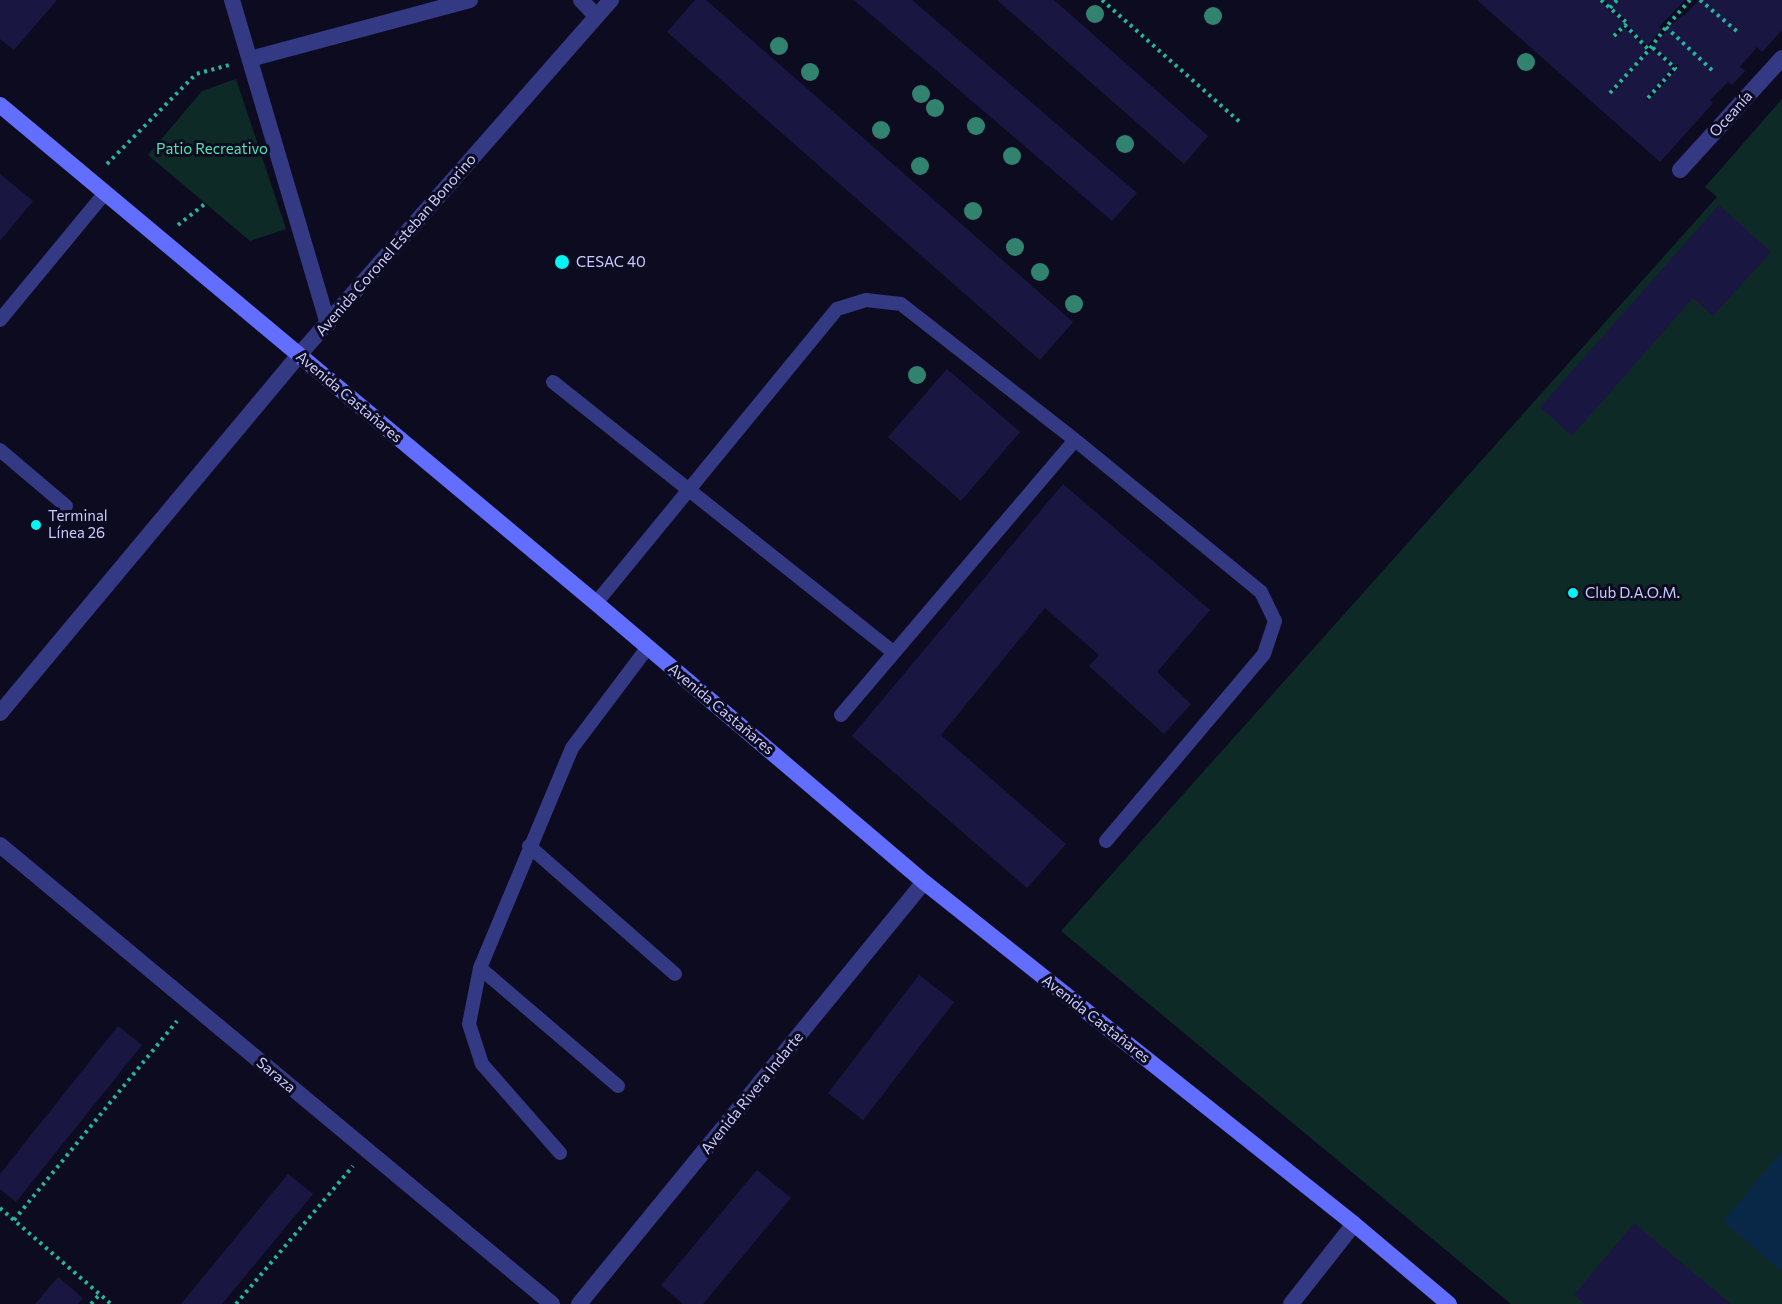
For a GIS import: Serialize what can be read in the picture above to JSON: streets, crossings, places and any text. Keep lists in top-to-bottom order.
{
  "streets": {
    "main road": ["Avenida Castañares"],
    "street": [
      "Oceanía",
      "Avenida Coronel Esteban Bonorino",
      "Saraza",
      "Avenida Rivera Indarte"
    ]
  },
  "crossings": [
    ["Avenida Coronel Esteban Bonorino", "Avenida Castañares"],
    ["Avenida Castañares", "Avenida Rivera Indarte"]
  ],
  "parks": ["Patio Recreativo"],
  "places": ["CESAC 40", "Terminal Línea 26", "Club D.A.O.M."]
}
